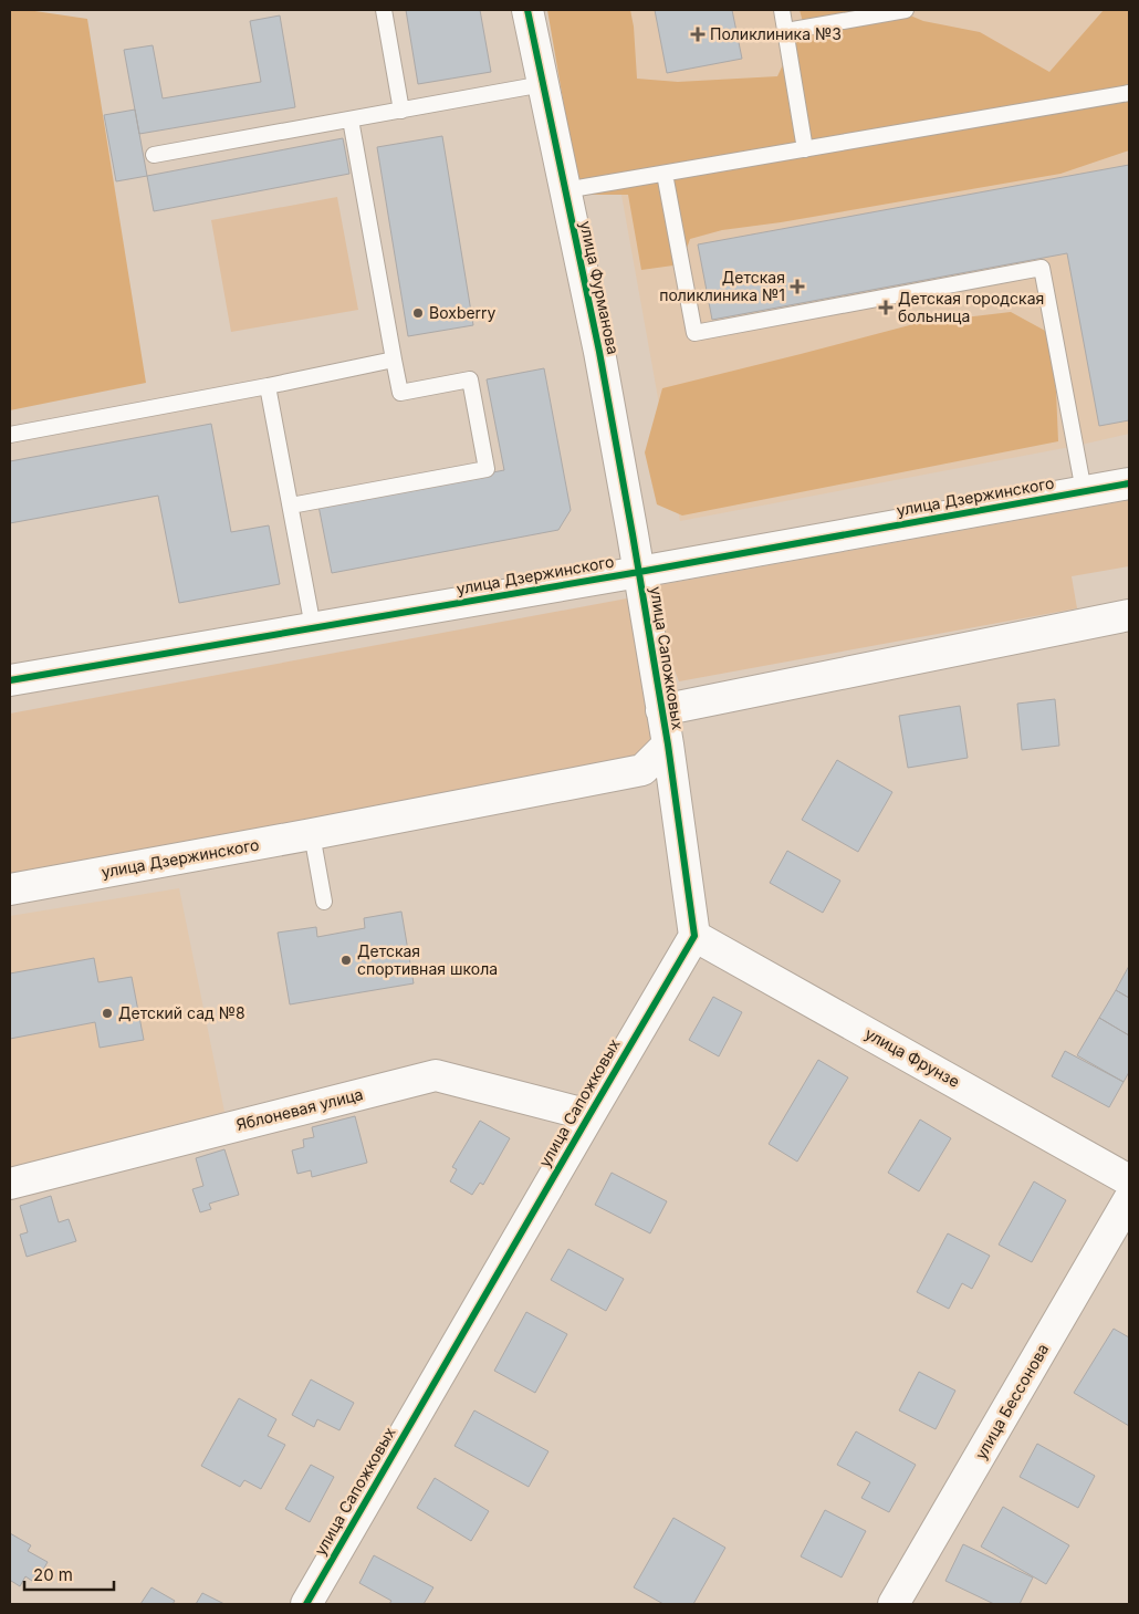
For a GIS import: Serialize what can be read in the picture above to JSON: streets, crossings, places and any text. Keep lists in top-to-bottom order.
{
  "streets": {
    "street": [
      "улица Фурманова",
      "улица Дзержинского",
      "улица Сапожковых",
      "улица Фрунзе",
      "Яблоневая улица",
      "улица Бессонова"
    ]
  },
  "crossings": [
    ["улица Фурманова", "улица Дзержинского"],
    ["улица Фурманова", "улица Сапожковых"],
    ["улица Дзержинского", "улица Сапожковых"],
    ["улица Сапожковых", "улица Фрунзе"],
    ["улица Сапожковых", "Яблоневая улица"]
  ],
  "places": {
    "health": ["Поликлиника №3", "Детская поликлиника №1", "Детская городская больница"],
    "other": ["Boxberry", "Детская спортивная школа", "Детский сад №8"]
  },
  "scale_bar": "20 m"
}
